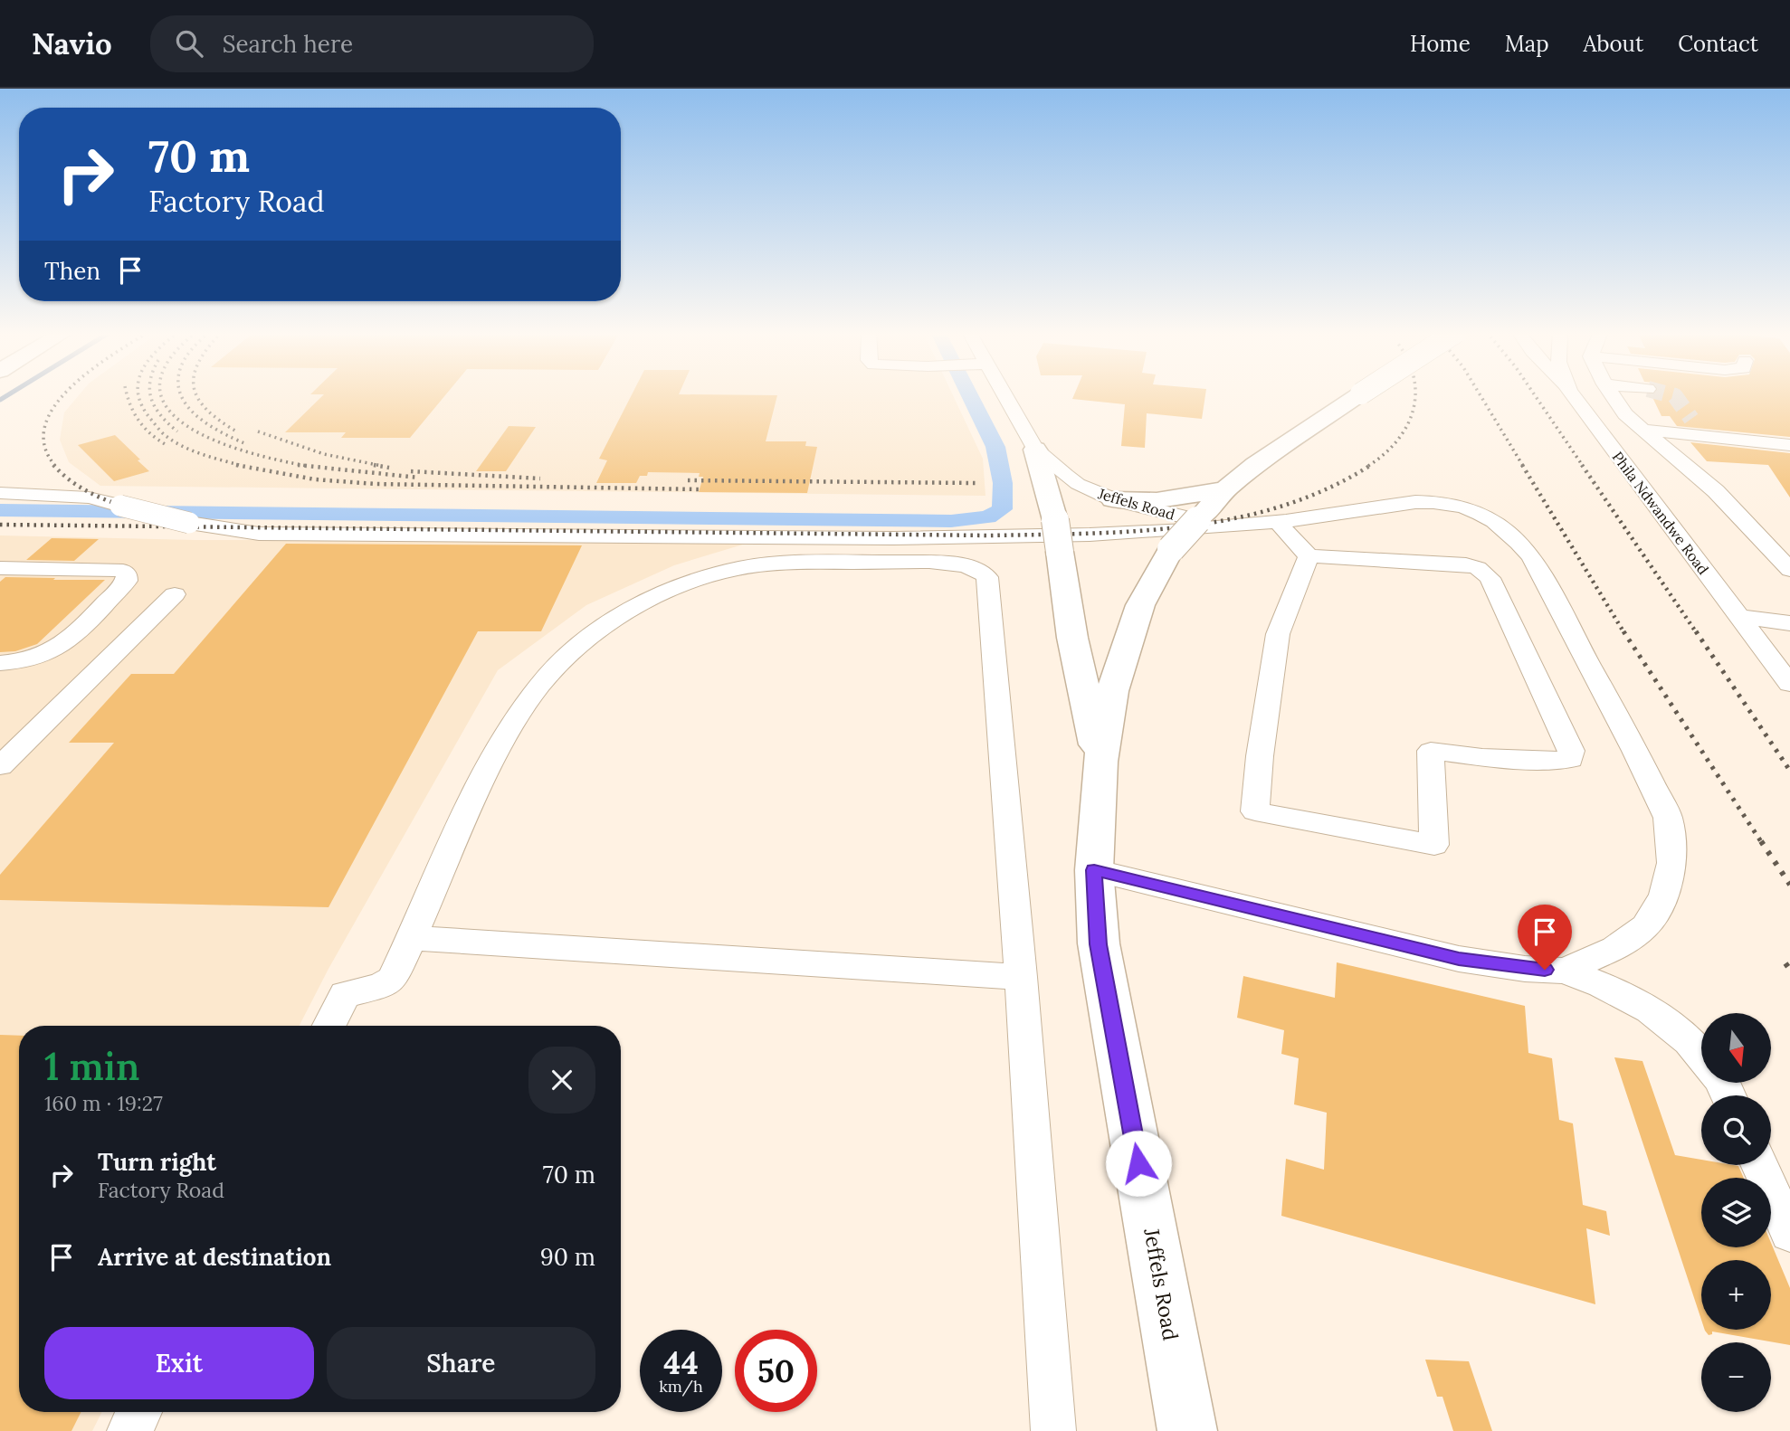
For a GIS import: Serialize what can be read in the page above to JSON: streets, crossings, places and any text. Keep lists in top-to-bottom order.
{
  "streets": {
    "main road": ["Jeffels Road"],
    "street": ["Phila Ndwandwe Road"]
  },
  "north": "bottom",
  "page": {
    "header": "Navio",
    "search": "Search here",
    "nav": [
      "Home",
      "Map",
      "About",
      "Contact"
    ],
    "turn": ["70 m", "Factory Road"],
    "then": "Then",
    "map_buttons": ["+", "−"],
    "heading": ["1 min", "160 m · 19:27"],
    "list": [
      {
        "name": "Turn right",
        "note": "Factory Road",
        "value": "70 m"
      },
      {
        "name": "Arrive at destination",
        "value": "90 m"
      }
    ],
    "buttons": ["Exit", "Share"],
    "speed": "44 km/h",
    "limit": "50"
  }
}
